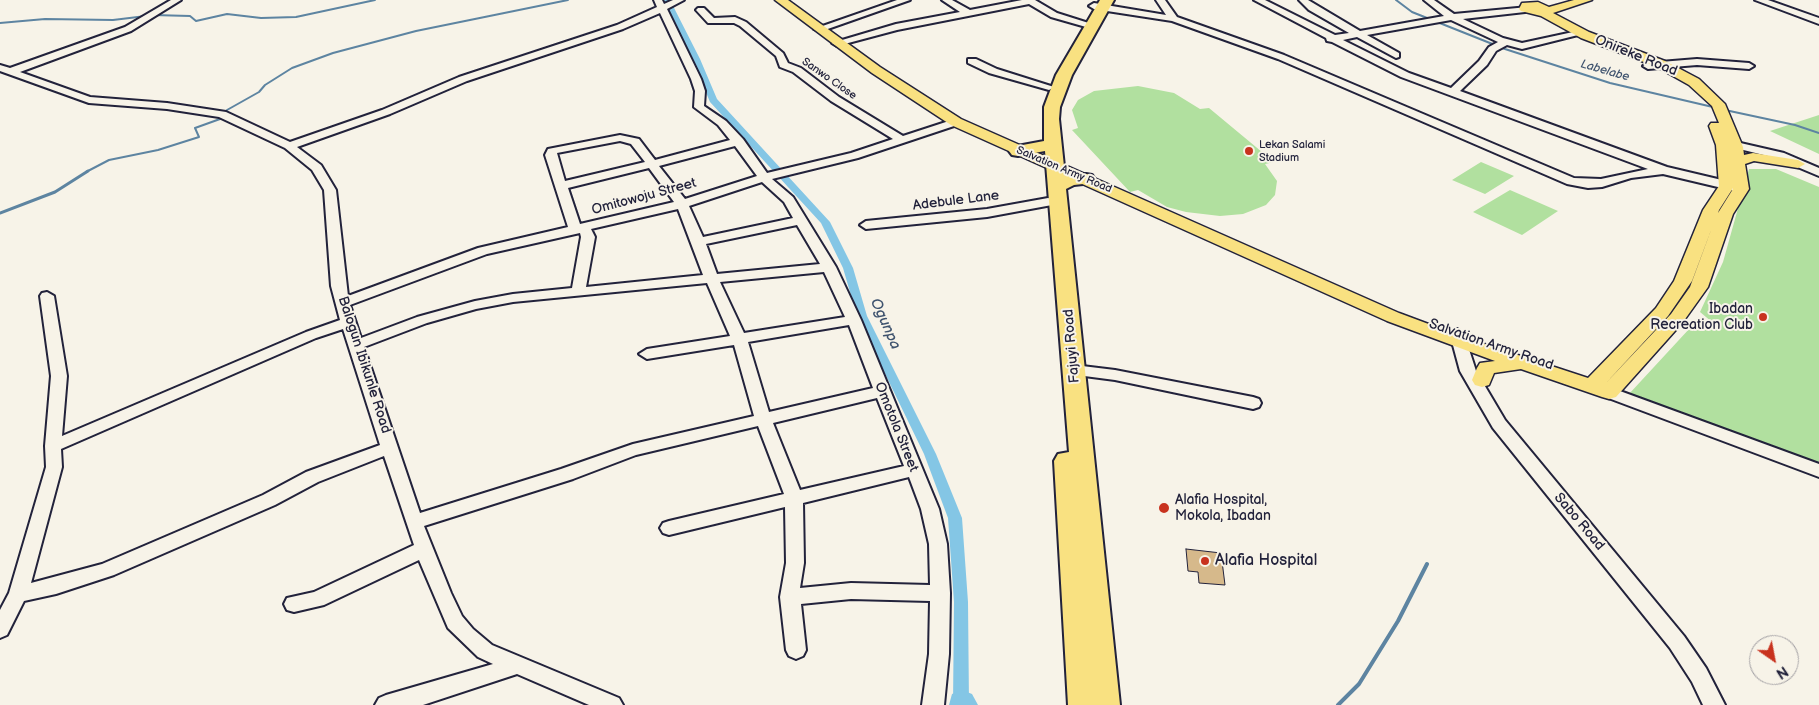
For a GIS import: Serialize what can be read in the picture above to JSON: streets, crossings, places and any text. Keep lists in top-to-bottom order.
{
  "streets": {
    "highway": ["Fajuyi Road"],
    "main road": ["Onireke Road", "Salvation Army Road"],
    "street": [
      "Sanwo Close",
      "Omitowoju Street",
      "Adebule Lane",
      "Balogun Ibikunle Road",
      "Omotola Street",
      "Sabo Road"
    ]
  },
  "crossings": [
    ["Sanwo Close", "Omitowoju Street"],
    ["Salvation Army Road", "Omitowoju Street"],
    ["Salvation Army Road", "Sabo Road"],
    ["Omitowoju Street", "Balogun Ibikunle Road"],
    ["Omitowoju Street", "Omotola Street"],
    ["Adebule Lane", "Fajuyi Road"]
  ],
  "water": ["Labelabe", "Ogunpa"],
  "places": [
    "Lekan Salami Stadium",
    "Ibadan Recreation Club",
    "Alafia Hospital, Mokola, Ibadan",
    "Alafia Hospital"
  ],
  "north": "bottom right"
}
